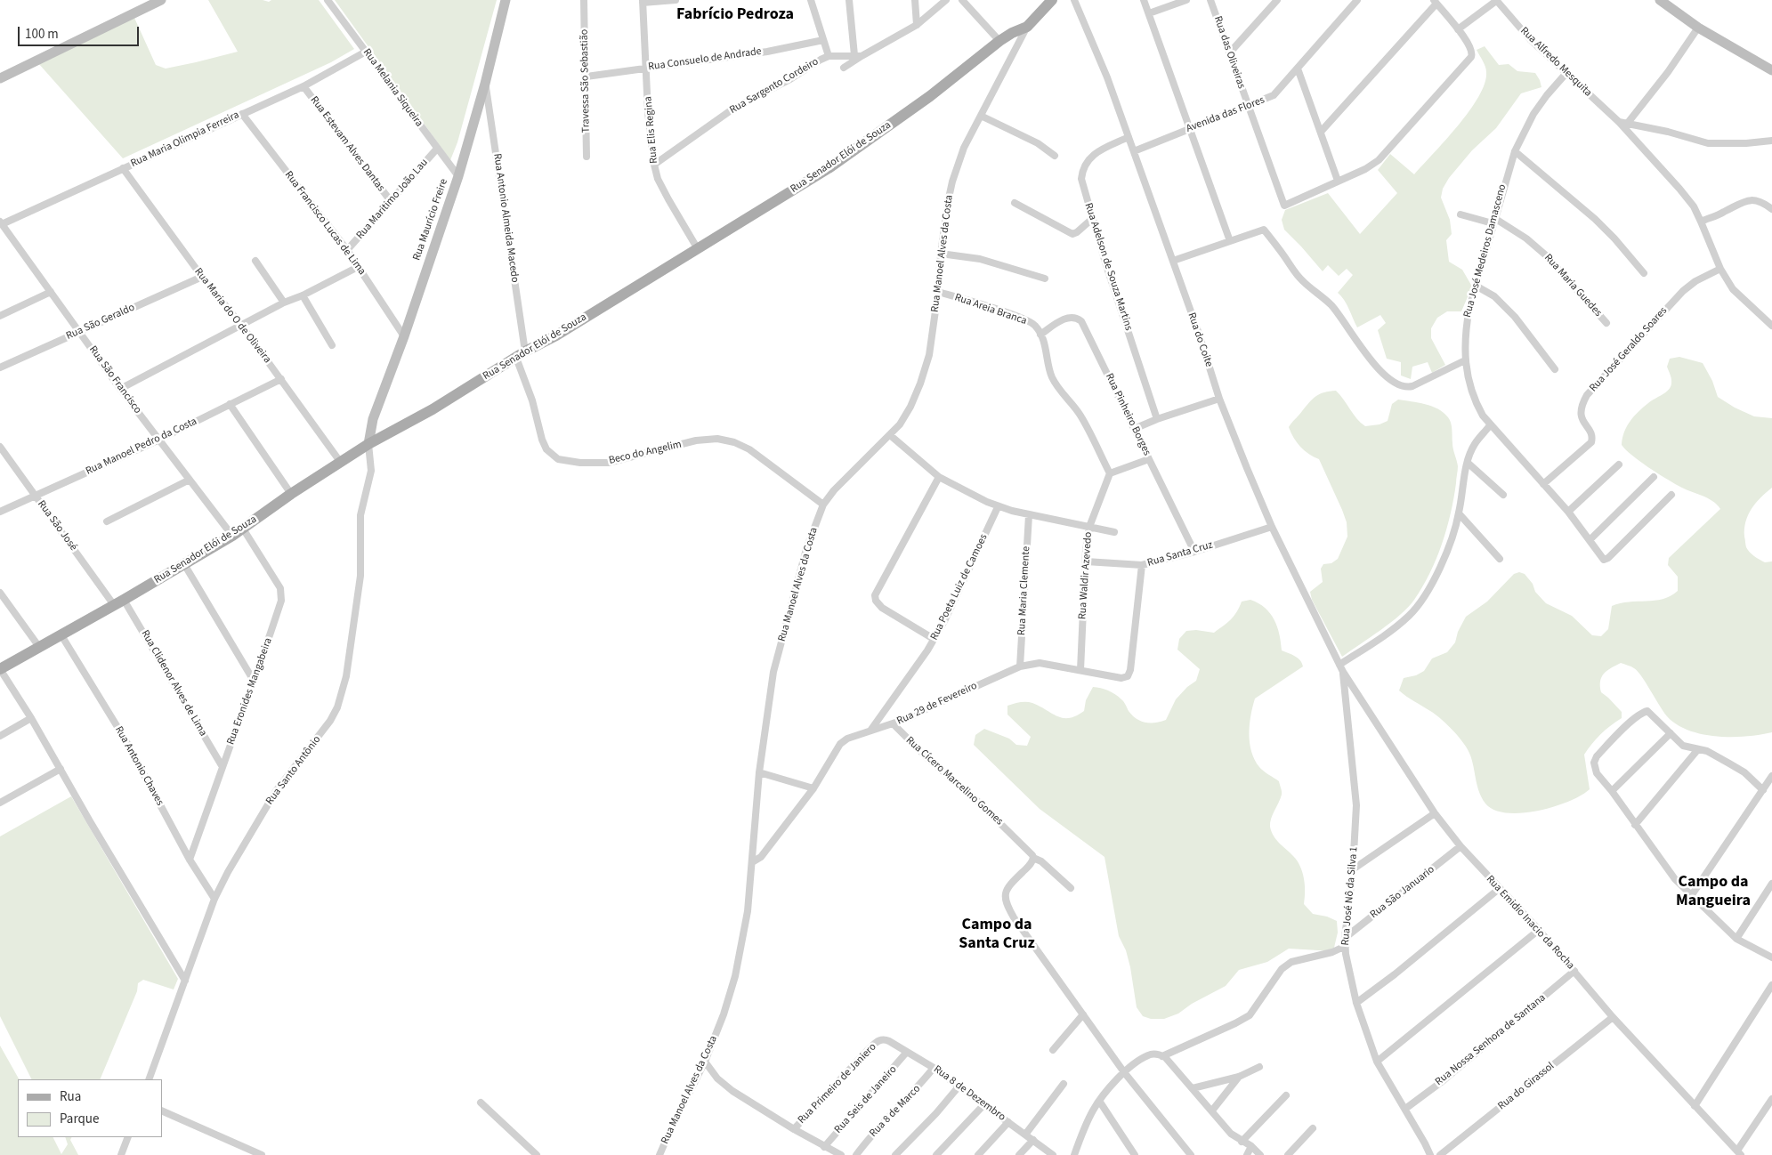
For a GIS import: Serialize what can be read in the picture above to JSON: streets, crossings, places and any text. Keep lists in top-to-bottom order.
{
  "streets": {
    "main road": ["Rua Senador Elói de Souza"],
    "street": [
      "Rua das Oliveiras",
      "Rua Consuelo de Andrade",
      "Rua Alfredo Mesquita",
      "Travessa São Sebastião",
      "Rua Sargento Cordeiro",
      "Rua Melania Siqueira",
      "Avenida das Flores",
      "Rua Elis Regina",
      "Rua Maria Olimpia Ferreira",
      "Rua Estevam Alves Dantas",
      "Rua Maritimo João Lau",
      "Rua Antonio Almeida Macedo",
      "Rua Maurício Freire",
      "Rua Francisco Lucas de Lima",
      "Rua José Medeiros Damasceno",
      "Rua Manoel Alves da Costa",
      "Rua Adelson de Souza Martins",
      "Rua Maria Guedes",
      "Rua Areia Branca",
      "Rua Maria do O de Oliveira",
      "Rua São Geraldo",
      "Rua do Coite",
      "Rua José Geraldo Soares",
      "Rua São Francisco",
      "Rua Pinheiro Borges",
      "Rua Manoel Pedro da Costa",
      "Beco do Angelim",
      "Rua São José",
      "Rua Santa Cruz",
      "Rua Waldir Azevedo",
      "Rua Poeta Luiz de Camoes",
      "Rua Maria Clemente",
      "Rua Clidenor Alves de Lima",
      "Rua Eronides Mangabeira",
      "Rua 29 de Fevereiro",
      "Rua Antonio Chaves",
      "Rua Santo Antônio",
      "Rua Cícero Marcelino Gomes",
      "Rua São Januario",
      "Rua José Nô da Silva 1",
      "Rua Emidio Inacio da Rocha",
      "Rua Nossa Senhora de Santana",
      "Rua Primeiro de Janiero",
      "Rua do Girassol",
      "Rua 8 de Dezembro",
      "Rua Seis de Janeiro",
      "Rua 8 de Marco"
    ]
  },
  "crossings": [
    ["Rua das Oliveiras", "Avenida das Flores"],
    ["Rua Consuelo de Andrade", "Travessa São Sebastião"],
    ["Rua Consuelo de Andrade", "Rua Elis Regina"],
    ["Rua Alfredo Mesquita", "Rua José Medeiros Damasceno"],
    ["Rua Alfredo Mesquita", "Rua José Geraldo Soares"],
    ["Rua Sargento Cordeiro", "Rua Elis Regina"],
    ["Rua Melania Siqueira", "Rua Maria Olimpia Ferreira"],
    ["Rua Melania Siqueira", "Rua Maritimo João Lau"],
    ["Rua Melania Siqueira", "Rua Maurício Freire"],
    ["Avenida das Flores", "Rua do Coite"],
    ["Rua Elis Regina", "Rua Senador Elói de Souza"],
    ["Rua Maria Olimpia Ferreira", "Rua Estevam Alves Dantas"],
    ["Rua Maria Olimpia Ferreira", "Rua Francisco Lucas de Lima"],
    ["Rua Maria Olimpia Ferreira", "Rua Maria do O de Oliveira"],
    ["Rua Maria Olimpia Ferreira", "Rua São Francisco"],
    ["Rua Estevam Alves Dantas", "Rua Maritimo João Lau"],
    ["Rua Senador Elói de Souza", "Rua Antonio Almeida Macedo"],
    ["Rua Senador Elói de Souza", "Rua Maurício Freire"],
    ["Rua Senador Elói de Souza", "Rua Manoel Alves da Costa"],
    ["Rua Senador Elói de Souza", "Rua Maria do O de Oliveira"],
    ["Rua Senador Elói de Souza", "Rua São Francisco"],
    ["Rua Senador Elói de Souza", "Beco do Angelim"],
    ["Rua Senador Elói de Souza", "Rua São José"],
    ["Rua Senador Elói de Souza", "Rua Clidenor Alves de Lima"],
    ["Rua Senador Elói de Souza", "Rua Eronides Mangabeira"],
    ["Rua Senador Elói de Souza", "Rua Antonio Chaves"],
    ["Rua Senador Elói de Souza", "Rua Santo Antônio"],
    ["Rua Maritimo João Lau", "Rua Francisco Lucas de Lima"],
    ["Rua Antonio Almeida Macedo", "Rua Maurício Freire"],
    ["Rua Antonio Almeida Macedo", "Beco do Angelim"],
    ["Rua Maurício Freire", "Rua Francisco Lucas de Lima"],
    ["Rua Maurício Freire", "Rua Santo Antônio"],
    ["Rua José Medeiros Damasceno", "Rua Maria Guedes"],
    ["Rua José Medeiros Damasceno", "Rua José Geraldo Soares"],
    ["Rua Manoel Alves da Costa", "Rua Areia Branca"],
    ["Rua Manoel Alves da Costa", "Beco do Angelim"],
    ["Rua Manoel Alves da Costa", "Rua 29 de Fevereiro"],
    ["Rua Adelson de Souza Martins", "Rua do Coite"],
    ["Rua Areia Branca", "Rua Pinheiro Borges"],
    ["Rua Areia Branca", "Rua Waldir Azevedo"],
    ["Rua Maria do O de Oliveira", "Rua São Geraldo"],
    ["Rua Maria do O de Oliveira", "Rua Manoel Pedro da Costa"],
    ["Rua São Geraldo", "Rua São Francisco"],
    ["Rua do Coite", "Rua Santa Cruz"],
    ["Rua do Coite", "Rua José Nô da Silva 1"],
    ["Rua do Coite", "Rua Emidio Inacio da Rocha"],
    ["Rua São Francisco", "Rua Manoel Pedro da Costa"],
    ["Rua Pinheiro Borges", "Rua Santa Cruz"],
    ["Rua Manoel Pedro da Costa", "Rua São José"],
    ["Rua São José", "Rua Clidenor Alves de Lima"],
    ["Rua Santa Cruz", "Rua Waldir Azevedo"],
    ["Rua Santa Cruz", "Rua 29 de Fevereiro"],
    ["Rua Waldir Azevedo", "Rua 29 de Fevereiro"],
    ["Rua Poeta Luiz de Camoes", "Rua 29 de Fevereiro"],
    ["Rua Maria Clemente", "Rua 29 de Fevereiro"],
    ["Rua Clidenor Alves de Lima", "Rua Eronides Mangabeira"],
    ["Rua Eronides Mangabeira", "Rua Antonio Chaves"],
    ["Rua 29 de Fevereiro", "Rua Cícero Marcelino Gomes"],
    ["Rua Antonio Chaves", "Rua Santo Antônio"],
    ["Rua São Januario", "Rua José Nô da Silva 1"],
    ["Rua São Januario", "Rua Emidio Inacio da Rocha"],
    ["Rua José Nô da Silva 1", "Rua Emidio Inacio da Rocha"],
    ["Rua José Nô da Silva 1", "Rua Nossa Senhora de Santana"],
    ["Rua Emidio Inacio da Rocha", "Rua Nossa Senhora de Santana"],
    ["Rua Emidio Inacio da Rocha", "Rua do Girassol"],
    ["Rua Primeiro de Janiero", "Rua 8 de Dezembro"],
    ["Rua 8 de Dezembro", "Rua Seis de Janeiro"],
    ["Rua 8 de Dezembro", "Rua 8 de Marco"]
  ],
  "districts": ["Fabrício Pedroza", "Campo da Mangueira", "Campo da Santa Cruz"],
  "legend": ["Rua", "Parque"],
  "scale_bar": "100 m"
}
